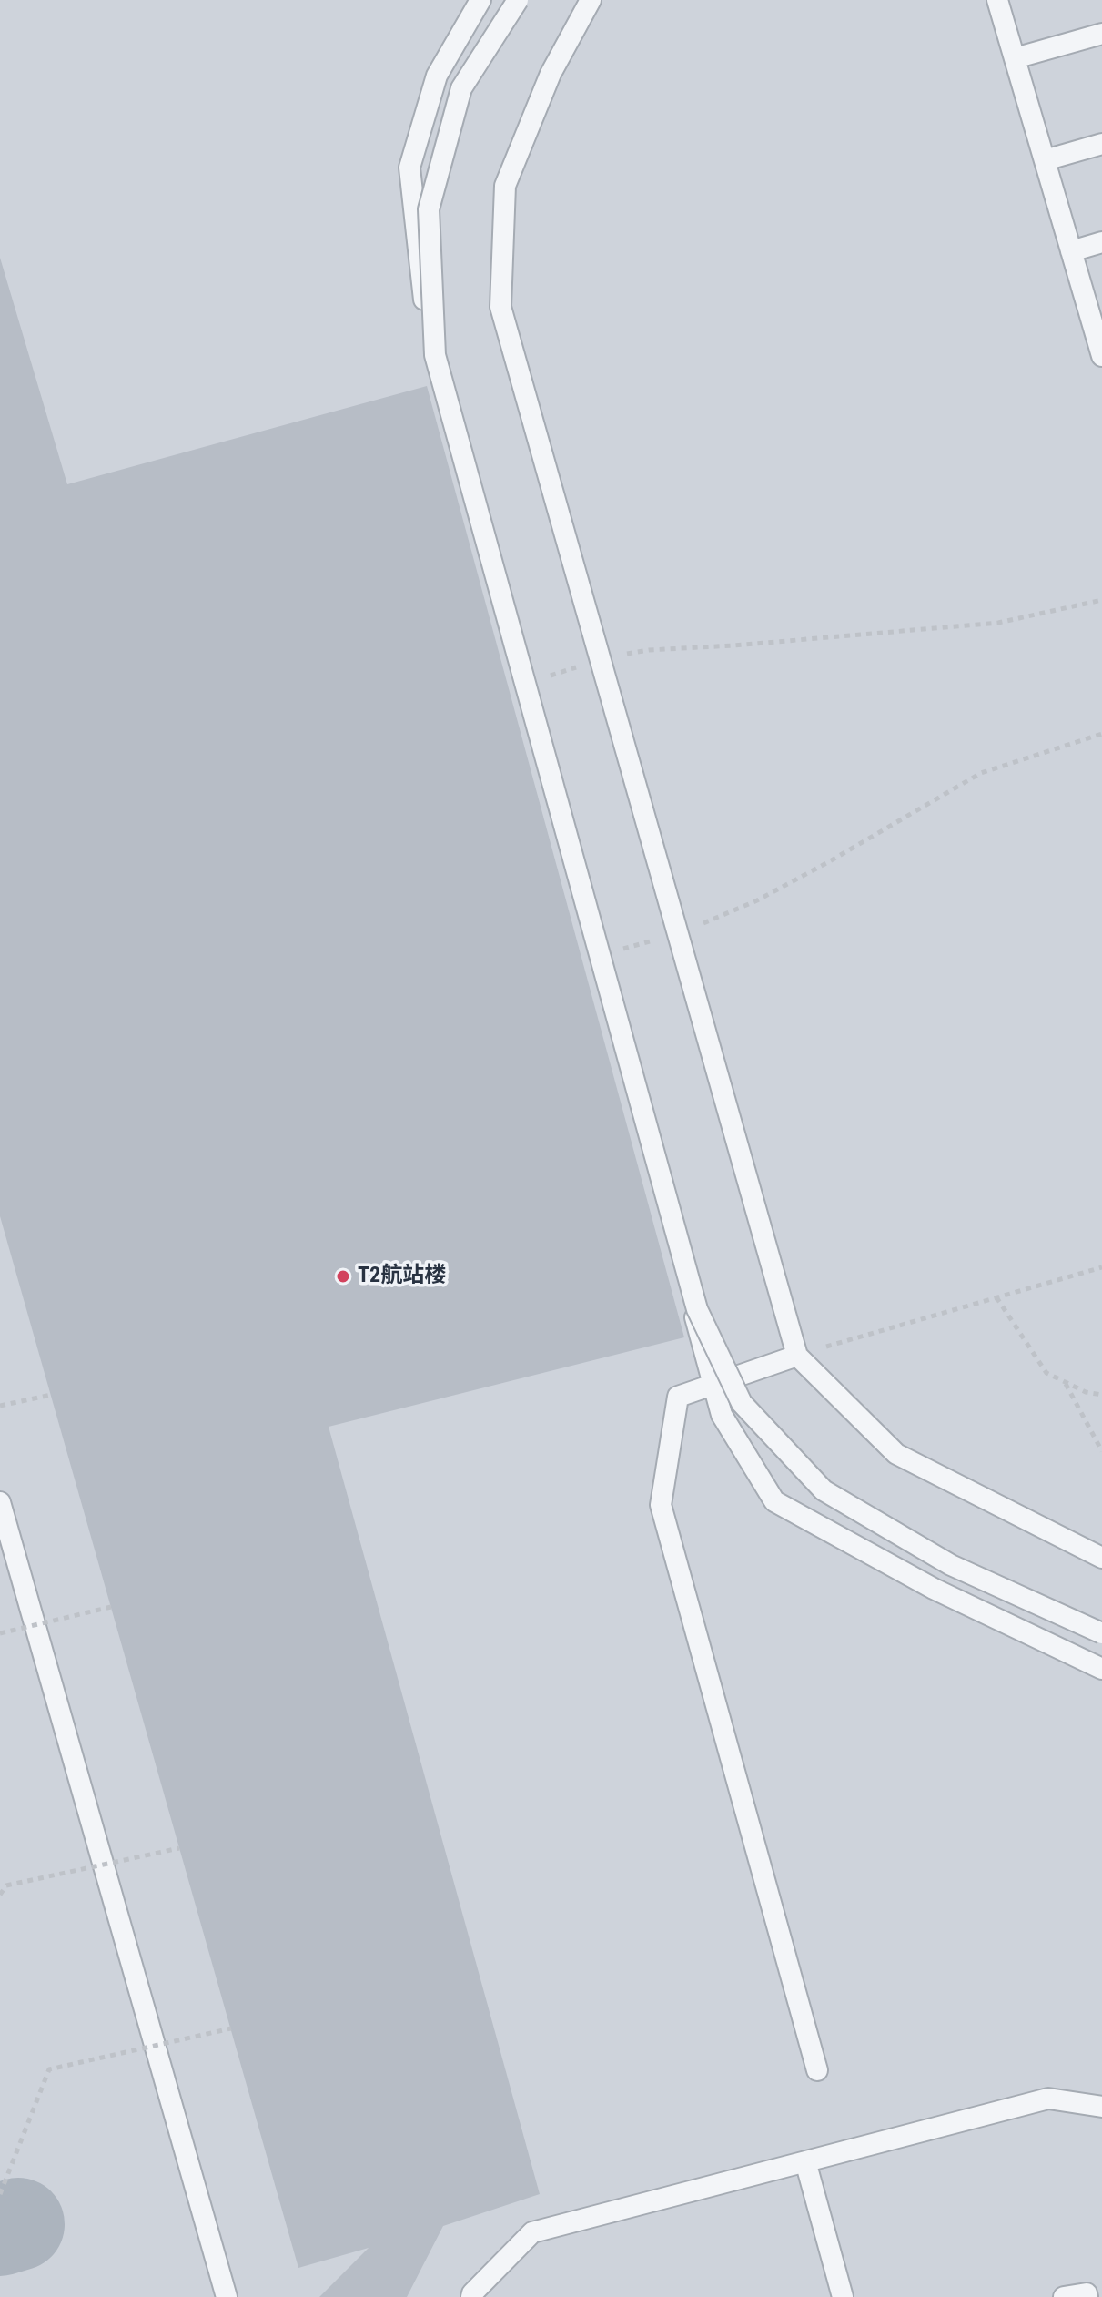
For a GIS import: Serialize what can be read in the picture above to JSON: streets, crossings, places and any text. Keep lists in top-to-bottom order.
{
  "places": ["T2航站楼"]
}
